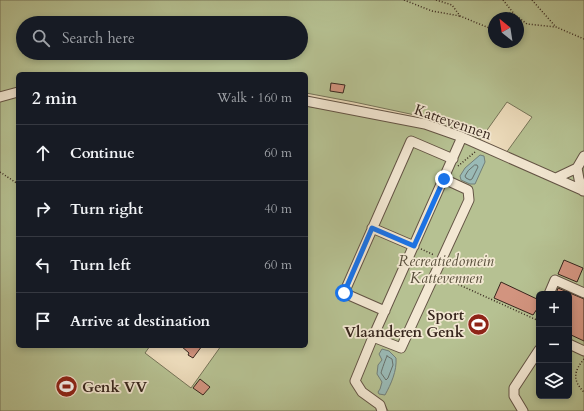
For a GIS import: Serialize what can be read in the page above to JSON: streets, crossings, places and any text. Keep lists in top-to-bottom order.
{
  "streets": {
    "street": ["Kattevennen"]
  },
  "parks": ["Recreatiedomein Kattevennen"],
  "places": {
    "sports": ["Sport Vlaanderen Genk", "Genk VV"]
  },
  "north": "top left",
  "page": {
    "search": "Search here",
    "heading": ["2 min", "Walk · 160 m"],
    "list": [
      ["Continue", "60 m"],
      ["Turn right", "40 m"],
      ["Turn left", "60 m"],
      "Arrive at destination"
    ],
    "map_buttons": ["+", "−"]
  }
}
